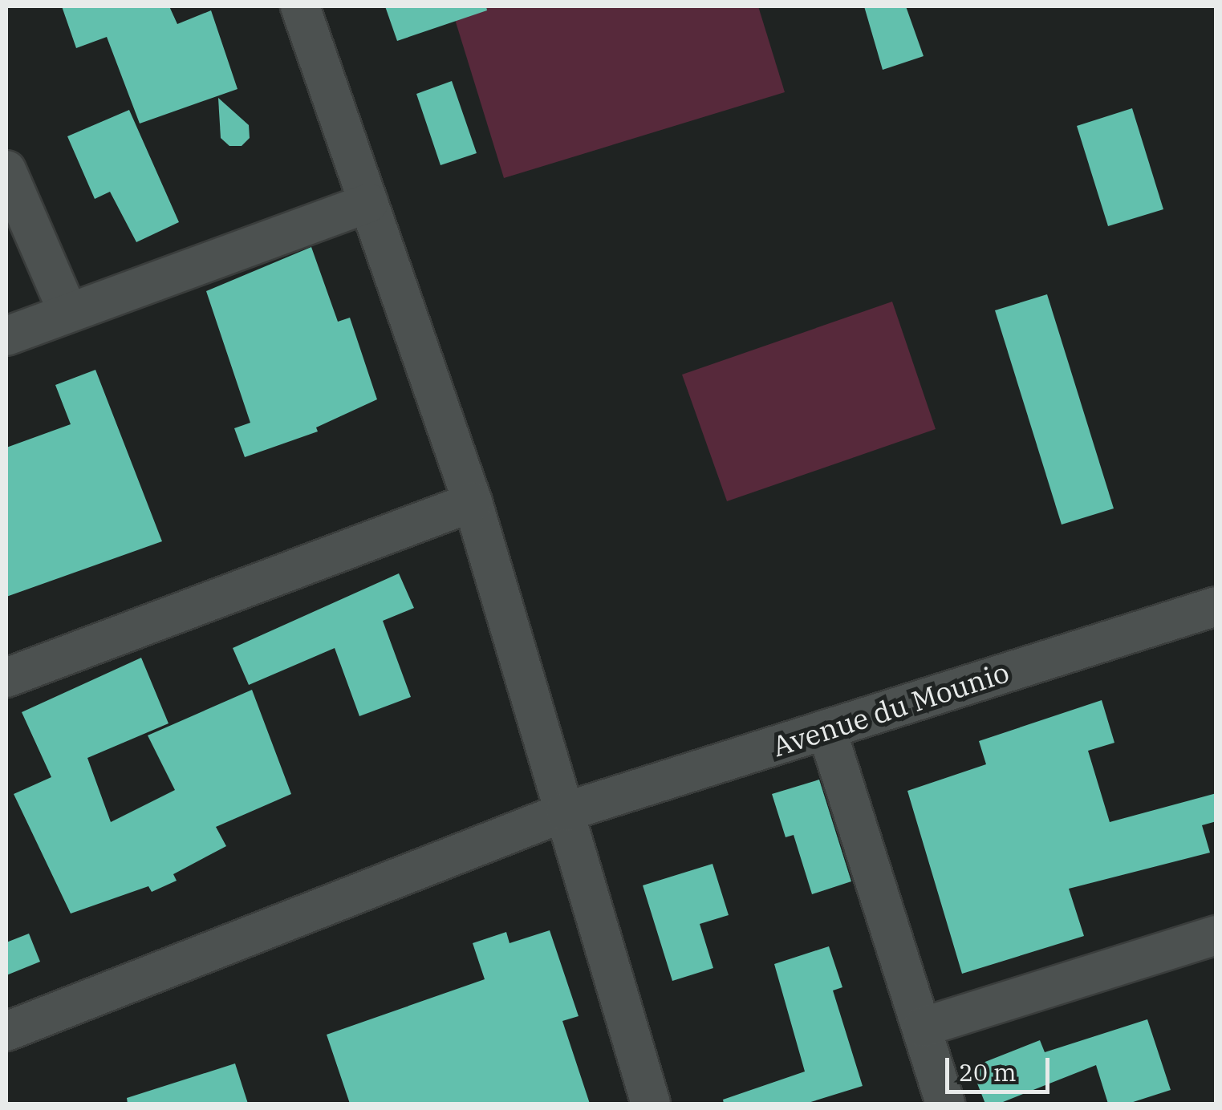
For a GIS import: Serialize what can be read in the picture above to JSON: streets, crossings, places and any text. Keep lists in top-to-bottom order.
{
  "streets": {
    "street": ["Avenue du Mounio"]
  },
  "scale_bar": "20 m"
}
